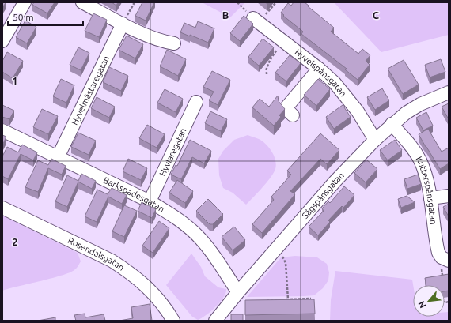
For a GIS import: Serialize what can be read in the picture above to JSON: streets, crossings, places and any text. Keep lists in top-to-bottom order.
{
  "streets": {
    "street": [
      "Hyvelspånsgatan",
      "Hyvelmästaregatan",
      "Hyvlaregatan",
      "Kutterspånsgatan",
      "Barkspadesgatan",
      "Sågspånsgatan",
      "Rosendalsgatan"
    ]
  },
  "crossings": [
    ["Hyvelspånsgatan", "Sågspånsgatan"],
    ["Hyvelmästaregatan", "Barkspadesgatan"],
    ["Hyvlaregatan", "Barkspadesgatan"],
    ["Kutterspånsgatan", "Sågspånsgatan"],
    ["Barkspadesgatan", "Sågspånsgatan"]
  ],
  "scale_bar": "50 m",
  "north": "bottom left",
  "grid": {
    "columns": ["B", "C"],
    "rows": ["1", "2"]
  }
}
